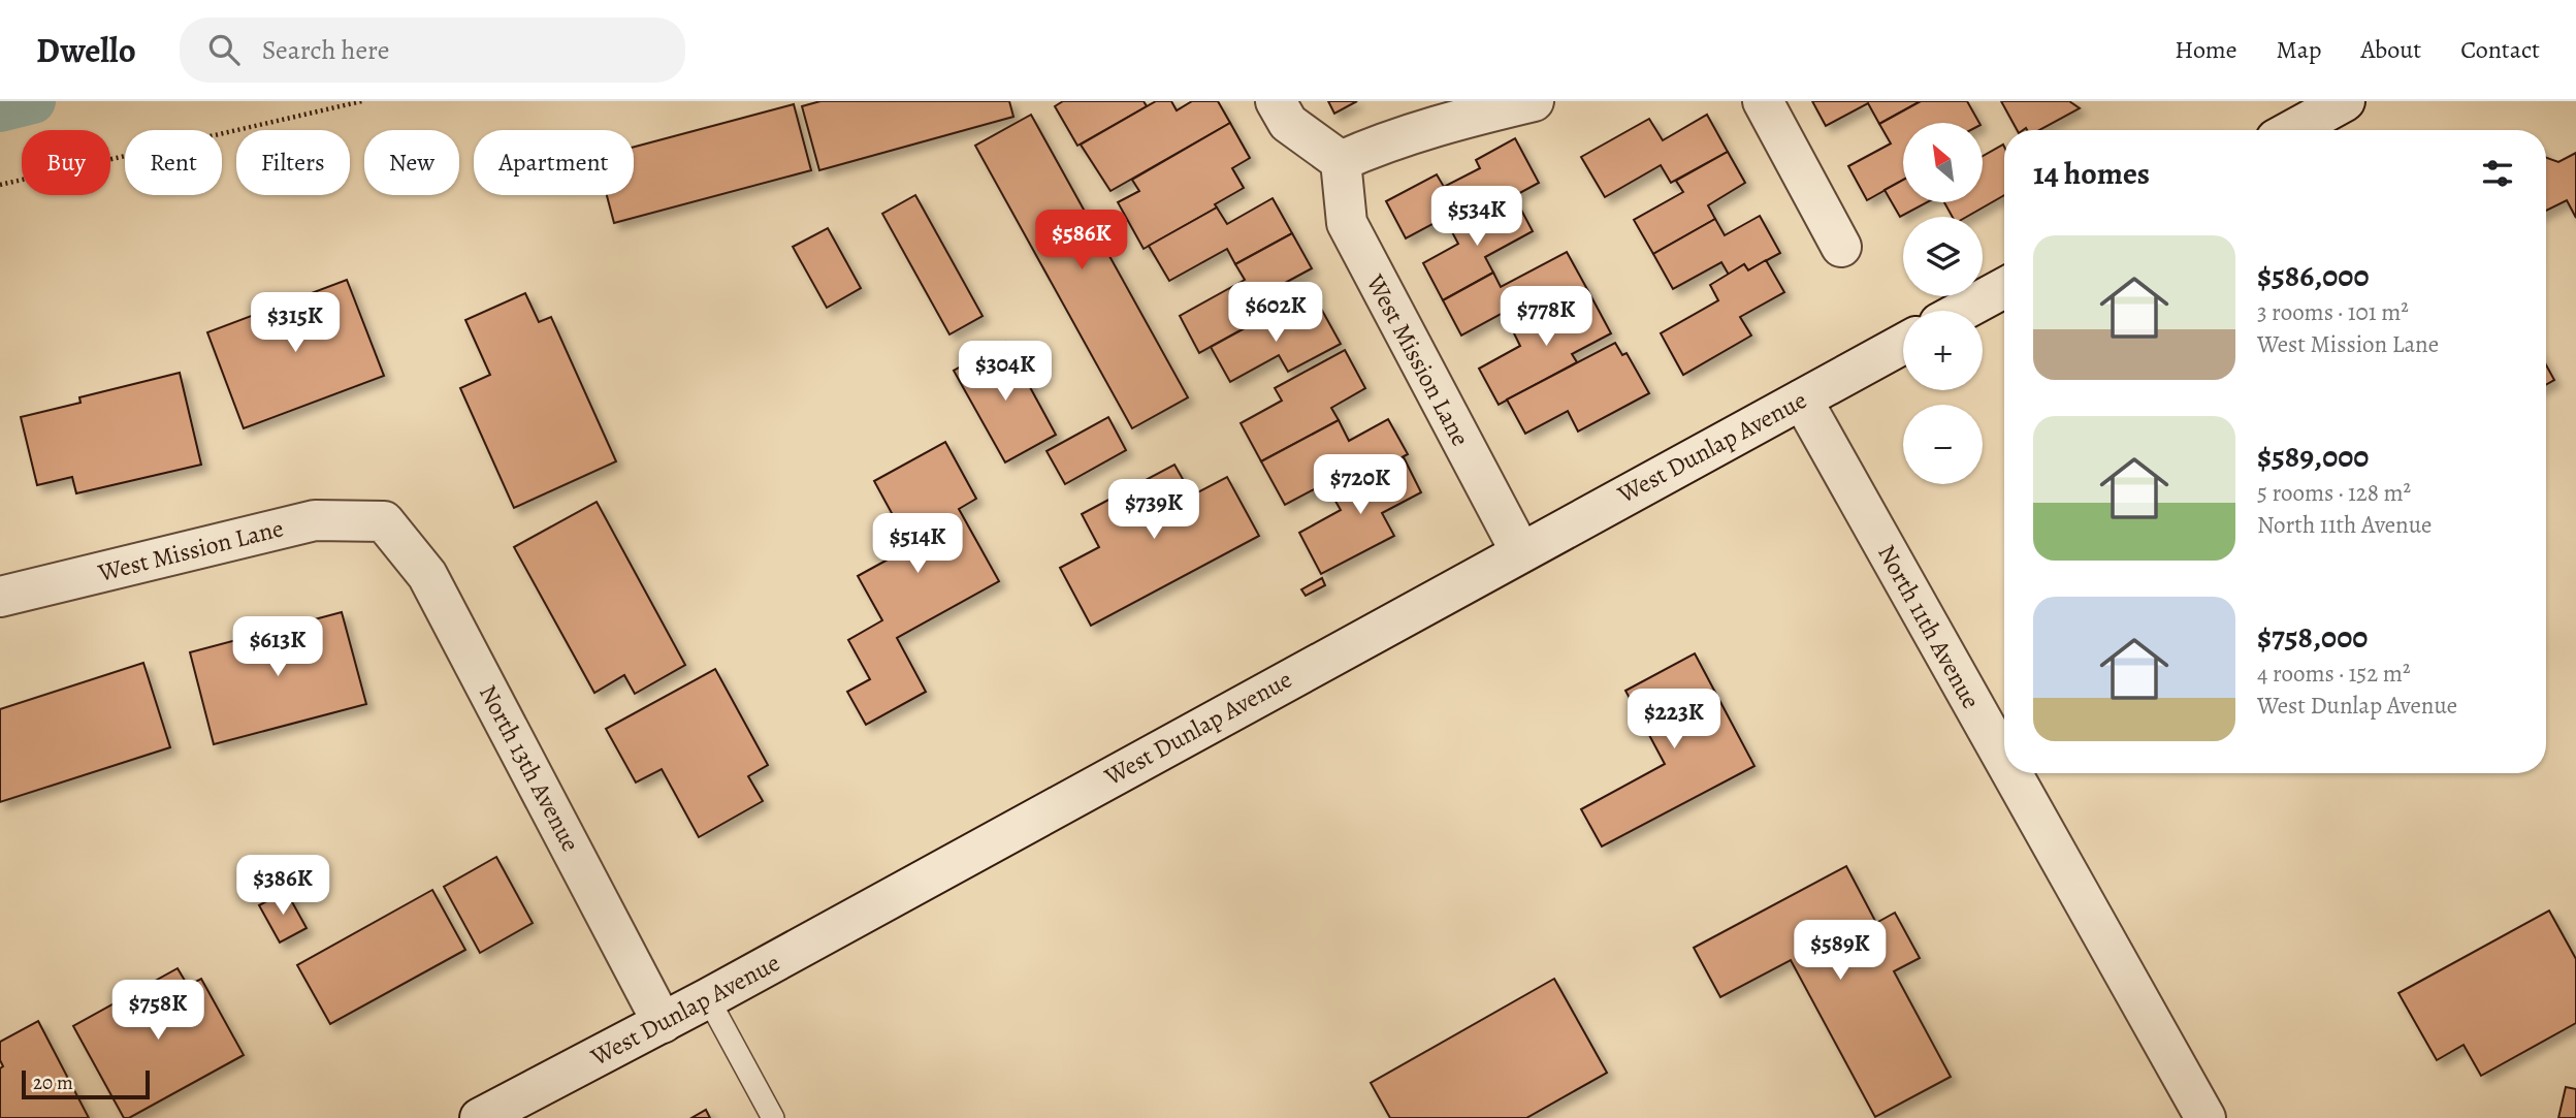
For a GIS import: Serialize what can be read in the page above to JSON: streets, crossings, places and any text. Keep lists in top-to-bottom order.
{
  "streets": {
    "street": [
      "West Mission Lane",
      "West Dunlap Avenue",
      "North 11th Avenue",
      "North 13th Avenue"
    ]
  },
  "crossings": [
    ["West Mission Lane", "West Dunlap Avenue"],
    ["West Mission Lane", "North 13th Avenue"],
    ["West Dunlap Avenue", "North 11th Avenue"],
    ["West Dunlap Avenue", "North 13th Avenue"]
  ],
  "scale_bar": "20 m",
  "north": "top left",
  "page": {
    "header": "Dwello",
    "search": "Search here",
    "nav": [
      "Home",
      "Map",
      "About",
      "Contact"
    ],
    "map_buttons": ["+", "−"],
    "chip": [
      "Buy",
      "Rent",
      "Filters",
      "New",
      "Apartment"
    ],
    "heading": "14 homes",
    "price": [
      "$534K",
      "$586K",
      "$602K",
      "$778K",
      "$315K",
      "$304K",
      "$720K",
      "$739K",
      "$514K",
      "$613K",
      "$223K",
      "$386K",
      "$589K",
      "$758K"
    ],
    "list": [
      {
        "name": "$586,000",
        "note": "3 rooms · 101 m² · West Mission Lane"
      },
      {
        "name": "$589,000",
        "note": "5 rooms · 128 m² · North 11th Avenue"
      },
      {
        "name": "$758,000",
        "note": "4 rooms · 152 m² · West Dunlap Avenue"
      }
    ],
    "scale": "20 m"
  }
}
